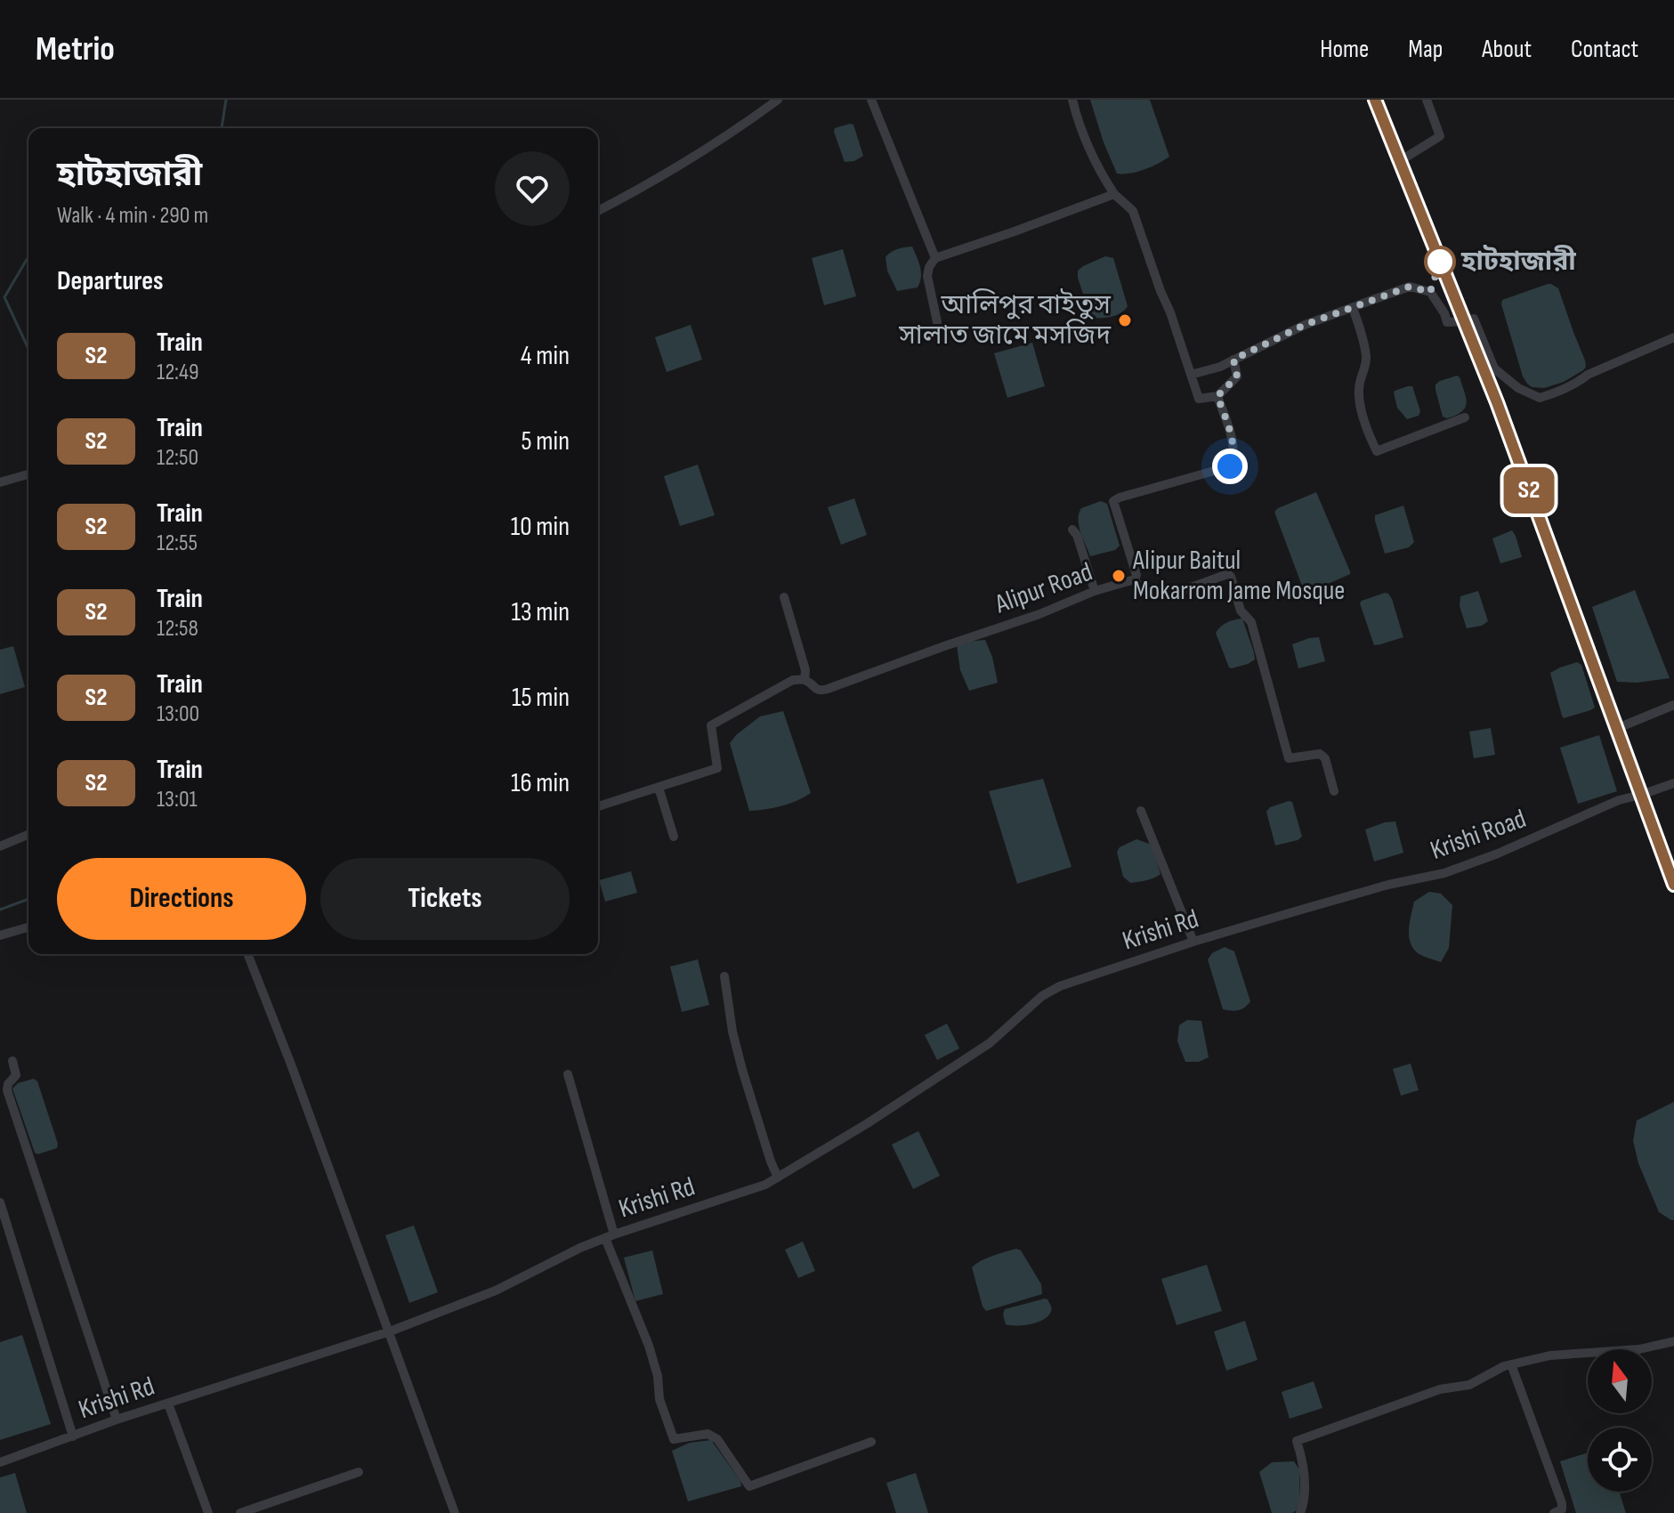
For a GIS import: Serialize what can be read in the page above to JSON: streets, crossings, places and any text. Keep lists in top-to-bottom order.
{
  "streets": {
    "street": ["Alipur Road", "Krishi Road", "Krishi Rd"]
  },
  "crossings": [
    ["Krishi Road", "Krishi Rd"]
  ],
  "places": ["হাটহাজারী", "আলিপুর বাইতুস সালাত জামে মসজিদ", "Alipur Baitul Mokarrom Jame Mosque"],
  "north": "top",
  "page": {
    "header": "Metrio",
    "nav": [
      "Home",
      "Map",
      "About",
      "Contact"
    ],
    "on_map": "S2",
    "heading": [
      ["হাটহাজারী", "Walk · 4 min · 290 m"],
      "Departures"
    ],
    "list": [
      {
        "mark": "S2",
        "name": "Train",
        "note": "12:49",
        "value": "4 min"
      },
      {
        "mark": "S2",
        "name": "Train",
        "note": "12:50",
        "value": "5 min"
      },
      {
        "mark": "S2",
        "name": "Train",
        "note": "12:55",
        "value": "10 min"
      },
      {
        "mark": "S2",
        "name": "Train",
        "note": "12:58",
        "value": "13 min"
      },
      {
        "mark": "S2",
        "name": "Train",
        "note": "13:00",
        "value": "15 min"
      },
      {
        "mark": "S2",
        "name": "Train",
        "note": "13:01",
        "value": "16 min"
      }
    ],
    "buttons": ["Directions", "Tickets"]
  }
}
